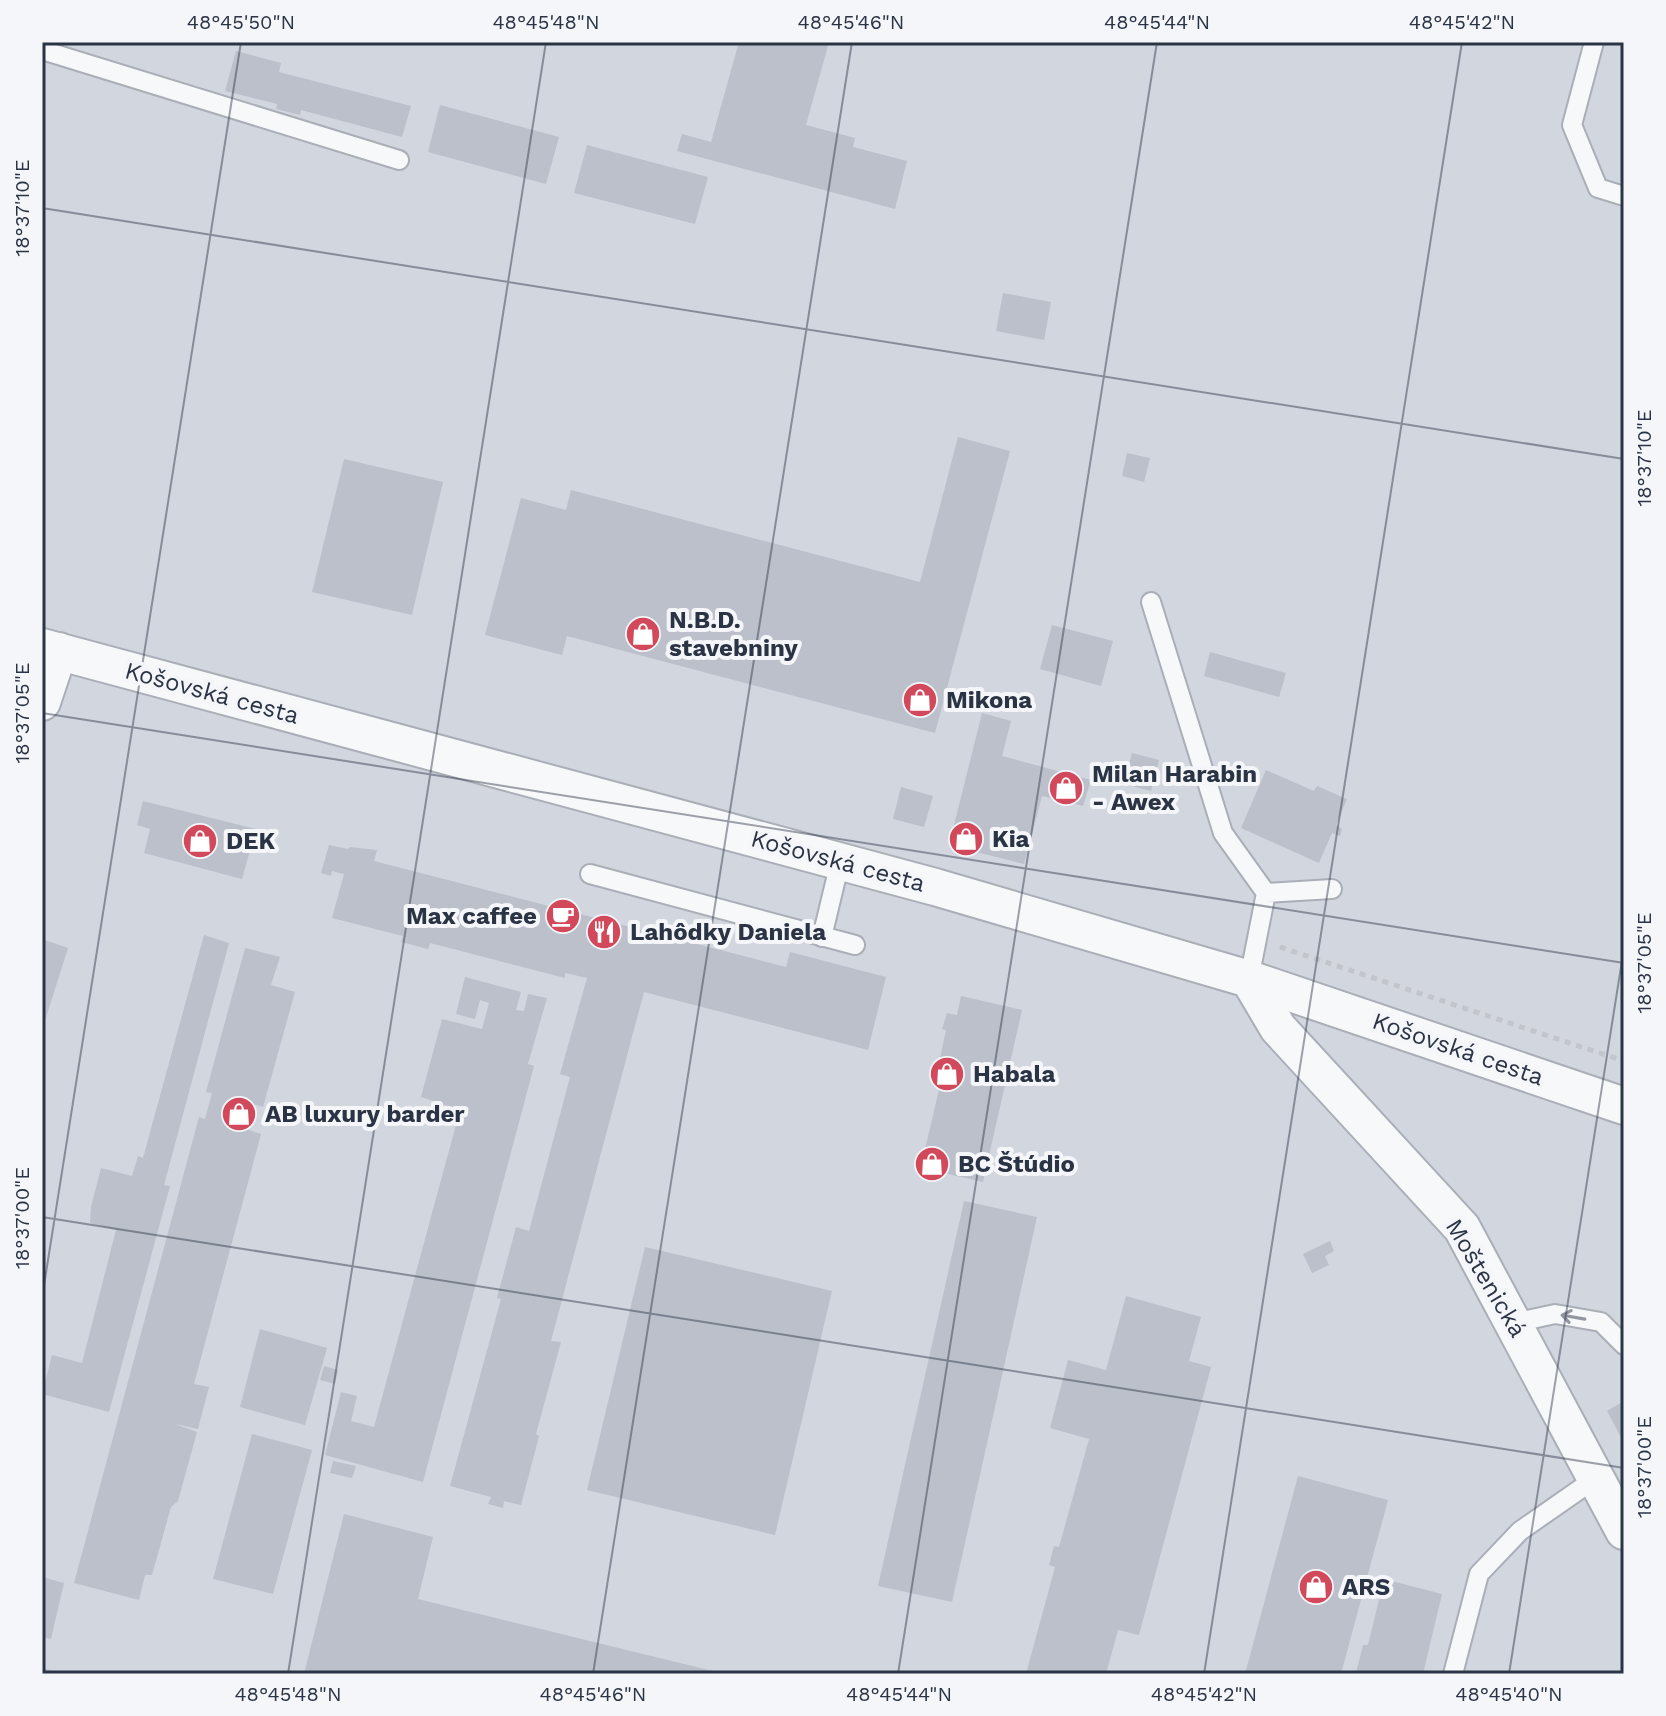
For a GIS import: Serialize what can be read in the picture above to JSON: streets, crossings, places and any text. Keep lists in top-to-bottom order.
{
  "streets": {
    "street": ["Košovská cesta", "Moštenická"]
  },
  "crossings": [
    ["Košovská cesta", "Moštenická"]
  ],
  "places": {
    "shop": [
      "N.B.D. stavebniny",
      "Mikona",
      "Milan Harabin - Awex",
      "Kia",
      "DEK",
      "Habala",
      "AB luxury barder",
      "BC Štúdio",
      "ARS"
    ],
    "cafe": ["Max caffee"],
    "restaurant": ["Lahôdky Daniela"]
  },
  "coordinates": [
    "48°45'50\"N",
    "48°45'48\"N",
    "48°45'46\"N",
    "48°45'44\"N",
    "48°45'42\"N",
    "18°37'10\"E",
    "18°37'05\"E",
    "18°37'00\"E",
    "48°45'40\"N"
  ]
}
